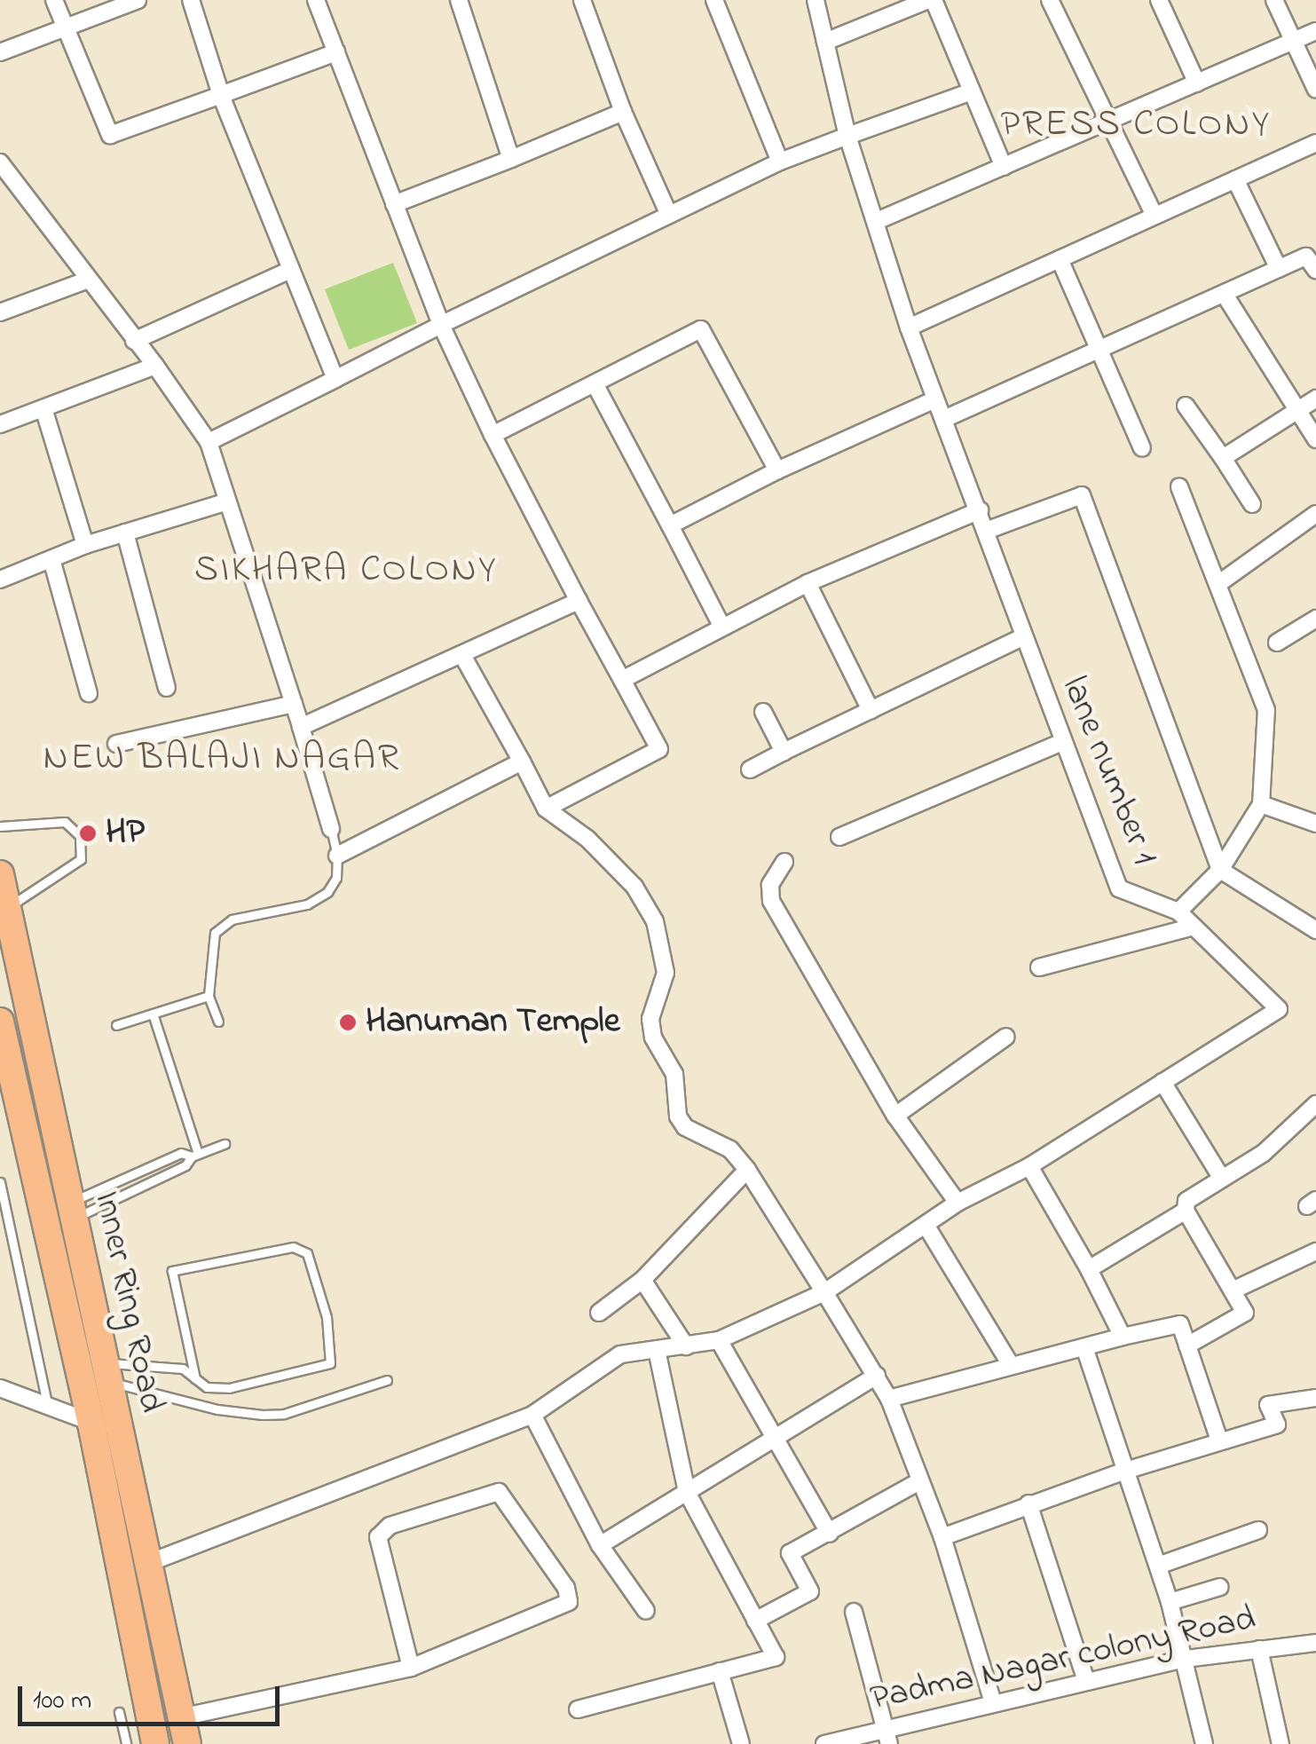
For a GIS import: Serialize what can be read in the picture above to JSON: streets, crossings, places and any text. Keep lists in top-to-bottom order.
{
  "streets": {
    "highway": ["Inner Ring Road"],
    "street": ["lane number 1", "Padma Nagar colony Road"]
  },
  "districts": ["PRESS COLONY", "SIKHARA COLONY", "NEW BALAJI NAGAR"],
  "places": ["HP", "Hanuman Temple"],
  "scale_bar": "100 m"
}
